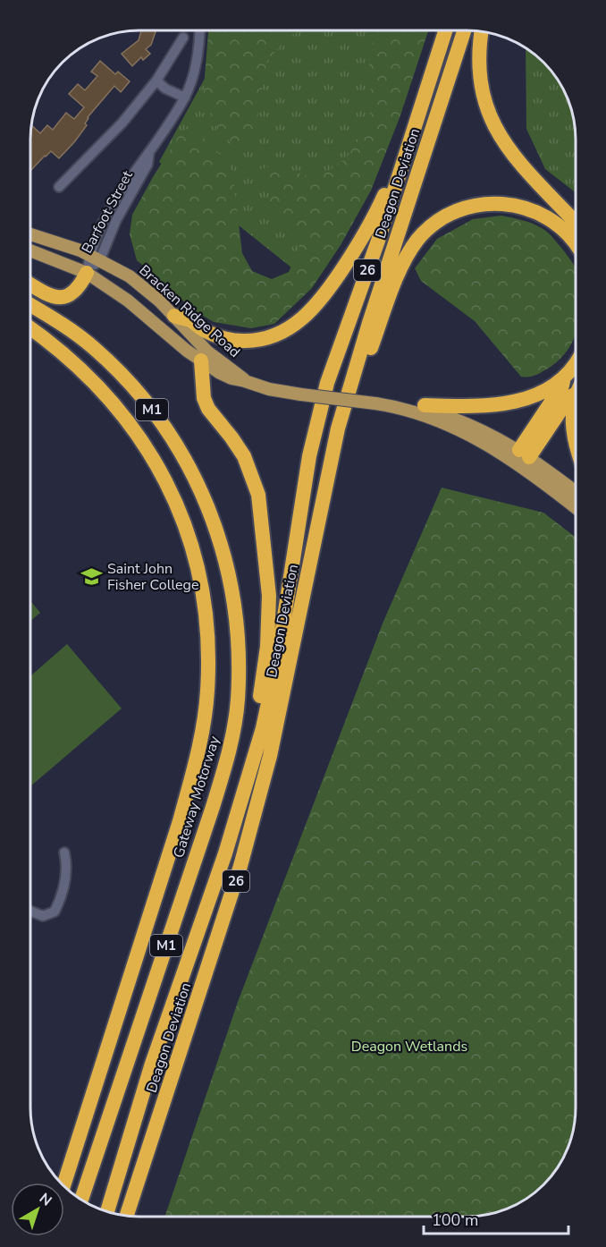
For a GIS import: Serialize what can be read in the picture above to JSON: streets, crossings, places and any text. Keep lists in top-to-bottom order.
{
  "streets": {
    "highway": [
      "Deagon Deviation",
      "26",
      "M1",
      "Gateway Motorway"
    ],
    "main road": ["Bracken Ridge Road"],
    "street": ["Barfoot Street"]
  },
  "crossings": [
    ["Barfoot Street", "Bracken Ridge Road"]
  ],
  "parks": ["Deagon Wetlands"],
  "places": {
    "school or university": ["Saint John Fisher College"]
  },
  "scale_bar": "100 m",
  "north": "top right"
}
